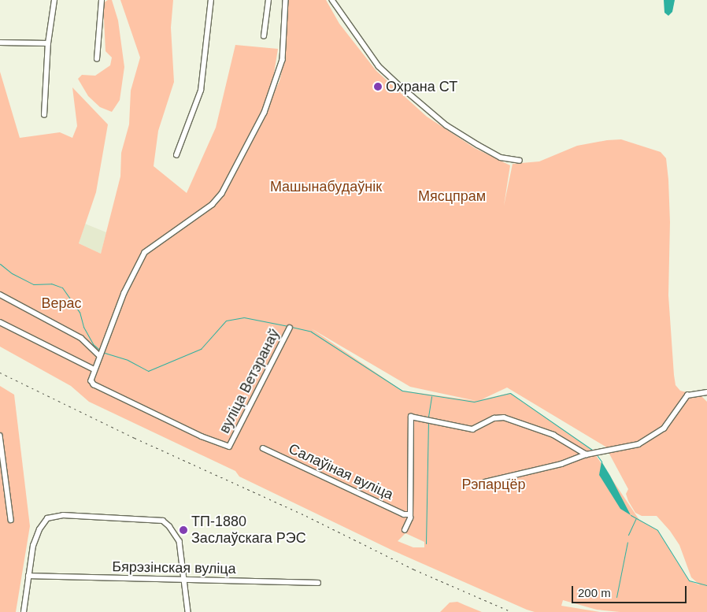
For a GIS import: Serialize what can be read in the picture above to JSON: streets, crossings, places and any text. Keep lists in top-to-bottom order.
{
  "streets": {
    "street": ["вуліца Ветэранаў", "Салаўіная вуліца", "Бярэзінская вуліца"]
  },
  "parks": [
    "Машынабудаўнік",
    "Мясцпрам",
    "Верас",
    "Рэпарцёр"
  ],
  "places": ["Охрана СТ", "ТП-1880 Заслаўскага РЭС"],
  "scale_bar": "200 m"
}
